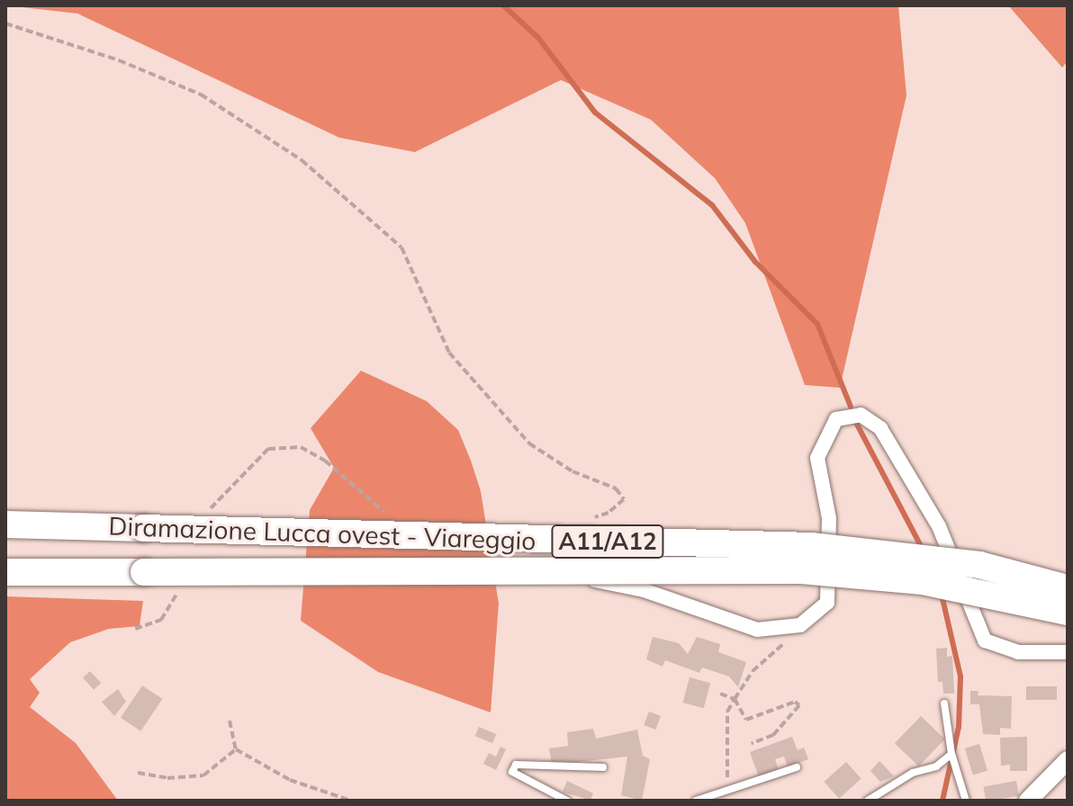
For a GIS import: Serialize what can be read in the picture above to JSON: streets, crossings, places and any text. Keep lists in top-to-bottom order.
{
  "streets": {
    "highway": ["Diramazione Lucca ovest - Viareggio", "A11/A12"]
  }
}
